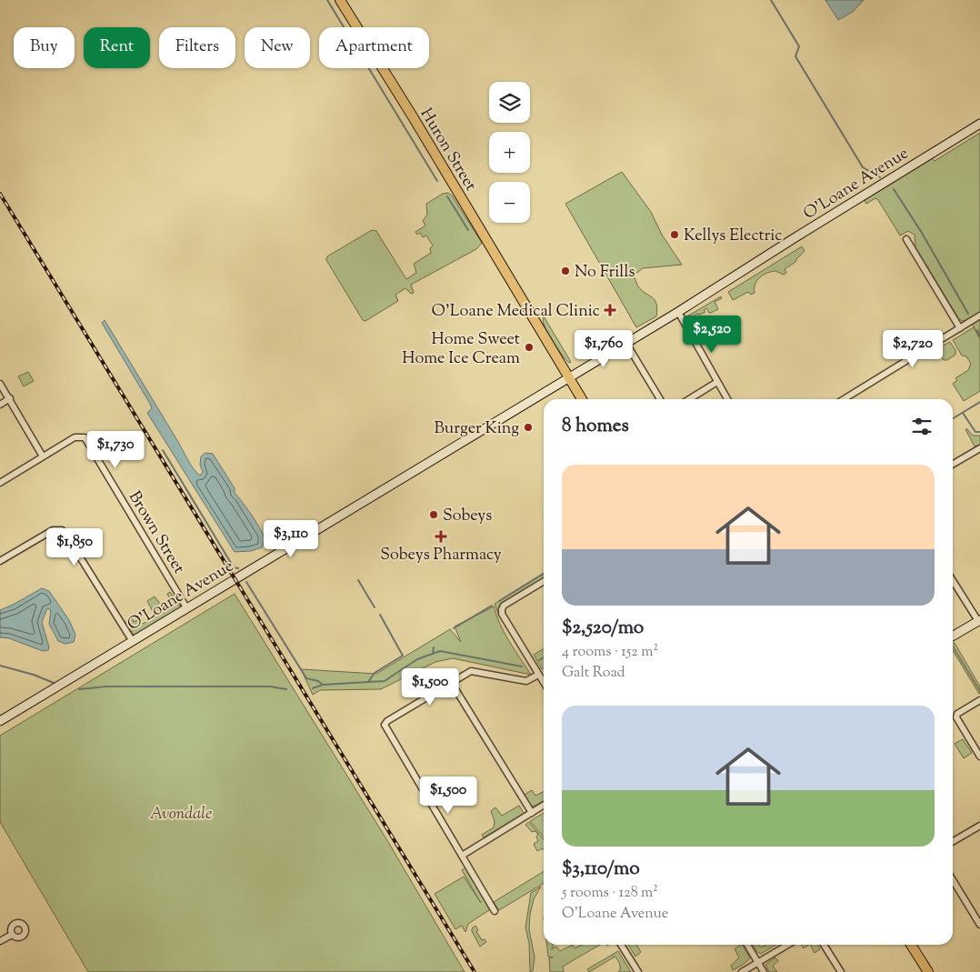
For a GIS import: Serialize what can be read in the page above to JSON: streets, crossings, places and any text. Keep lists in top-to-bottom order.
{
  "streets": {
    "main road": ["Huron Street"],
    "street": ["O'Loane Avenue", "Brown Street"]
  },
  "crossings": [
    ["Huron Street", "O'Loane Avenue"],
    ["O'Loane Avenue", "Brown Street"]
  ],
  "parks": ["Avondale"],
  "places": {
    "other": [
      "Kellys Electric",
      "No Frills",
      "Home Sweet Home Ice Cream",
      "Burger King",
      "Sobeys"
    ],
    "health": ["O'Loane Medical Clinic", "Sobeys Pharmacy"]
  },
  "page": {
    "chip": [
      "Buy",
      "Rent",
      "Filters",
      "New",
      "Apartment"
    ],
    "map_buttons": ["+", "−"],
    "price": [
      "$2,520",
      "$1,760",
      "$2,720",
      "$1,730",
      "$3,110",
      "$1,850",
      "$1,500",
      "$1,500"
    ],
    "heading": "8 homes",
    "list": [
      {
        "name": "$2,520/mo",
        "note": "4 rooms · 152 m² · Galt Road"
      },
      {
        "name": "$3,110/mo",
        "note": "5 rooms · 128 m² · O'Loane Avenue"
      }
    ]
  }
}
